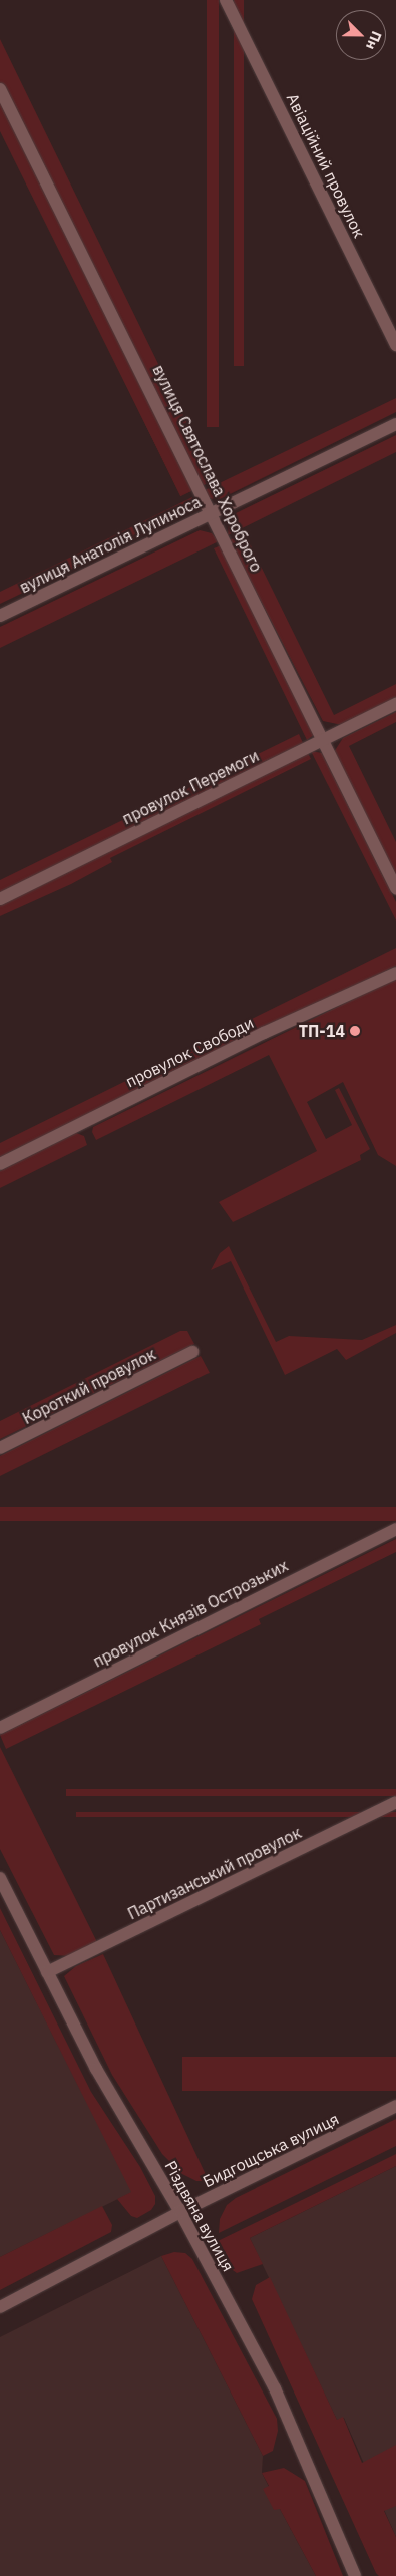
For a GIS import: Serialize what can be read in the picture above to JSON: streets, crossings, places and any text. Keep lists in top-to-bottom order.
{
  "streets": {
    "street": [
      "Авіаційний провулок",
      "вулиця Святослава Хороброго",
      "вулиця Анатолія Лупиноса",
      "провулок Перемоги",
      "провулок Свободи",
      "Короткий провулок",
      "провулок Князів Острозьких",
      "Партизанський провулок",
      "Бидгощська вулиця",
      "Різдвяна вулиця"
    ]
  },
  "crossings": [
    ["вулиця Святослава Хороброго", "вулиця Анатолія Лупиноса"],
    ["вулиця Святослава Хороброго", "провулок Перемоги"],
    ["Партизанський провулок", "Різдвяна вулиця"],
    ["Бидгощська вулиця", "Різдвяна вулиця"]
  ],
  "places": ["ТП-14"],
  "north": "bottom right"
}
